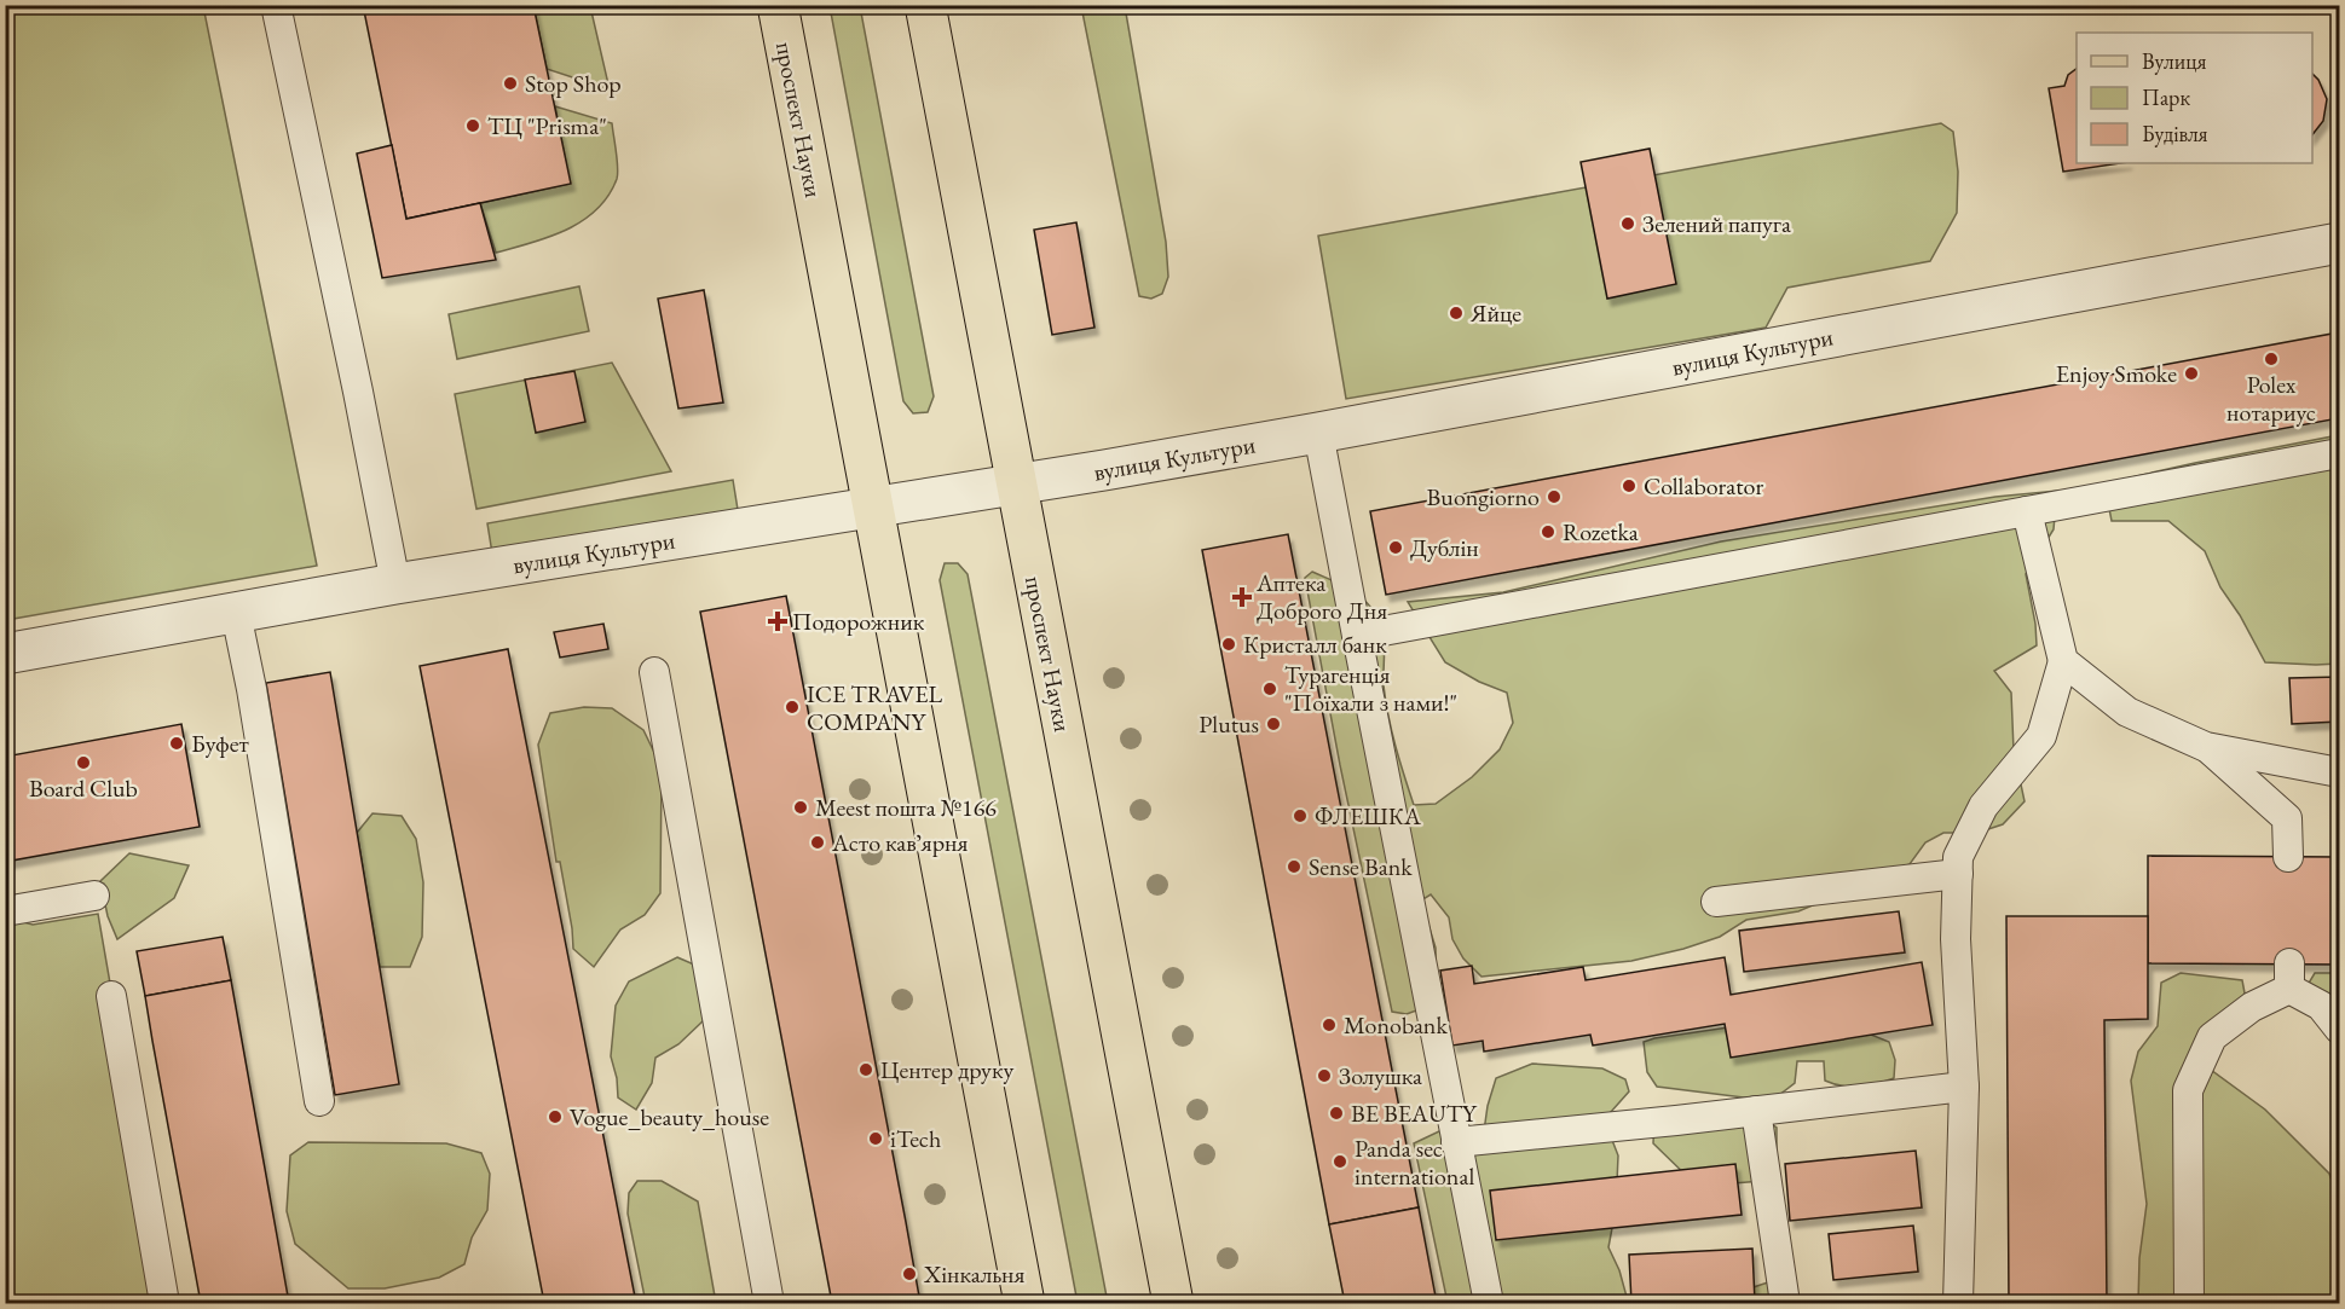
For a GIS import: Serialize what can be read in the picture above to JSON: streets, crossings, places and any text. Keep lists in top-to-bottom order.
{
  "streets": {
    "main road": ["проспект Науки"],
    "street": ["вулиця Культури"]
  },
  "crossings": [
    ["проспект Науки", "вулиця Культури"]
  ],
  "places": {
    "other": [
      "Stop Shop",
      "ТЦ \"Prisma\"",
      "Зелений папуга",
      "Яйце",
      "Polex нотариус",
      "Enjoy Smoke",
      "Collaborator",
      "Buongiorno",
      "Rozetka",
      "Дублін",
      "Кристалл банк",
      "Турагенція \"Поїхали з нами!\"",
      "ICE TRAVEL COMPANY",
      "Plutus",
      "Буфет",
      "Board Club",
      "Meest пошта №166",
      "ФЛЕШКА",
      "Асто кавʼярня",
      "Sense Bank",
      "Monobank",
      "Центер друку",
      "Золушка",
      "BE BEAUTY",
      "Vogue_beauty_house",
      "iTech",
      "Panda sec international",
      "Хінкальня"
    ],
    "health": ["Аптека Доброго Дня", "Подорожник"]
  },
  "legend": ["Вулиця", "Парк", "Будівля"]
}
